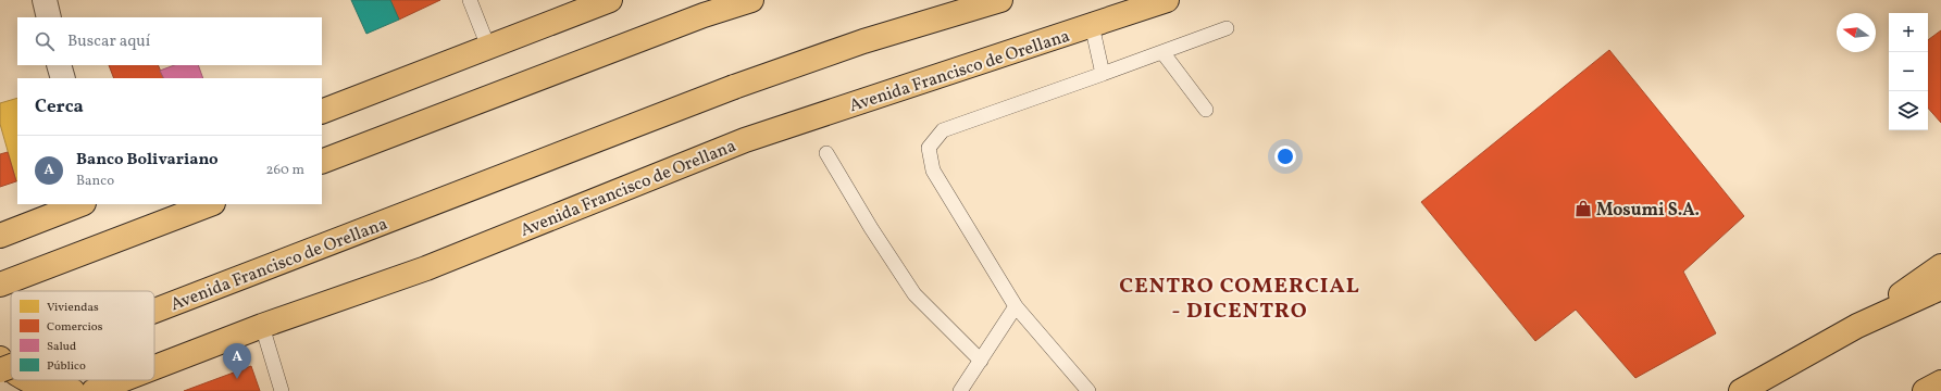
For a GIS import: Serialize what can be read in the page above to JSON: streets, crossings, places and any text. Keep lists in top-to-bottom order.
{
  "streets": {
    "main road": ["Avenida Francisco de Orellana"]
  },
  "districts": ["CENTRO COMERCIAL - DICENTRO"],
  "places": {
    "shop": ["Mosumi S.A."]
  },
  "legend": [
    "Viviendas",
    "Comercios",
    "Salud",
    "Público"
  ],
  "north": "left",
  "page": {
    "map_buttons": ["+", "−"],
    "search": "Buscar aquí",
    "heading": "Cerca",
    "list": [
      {
        "mark": "A",
        "name": "Banco Bolivariano",
        "note": "Banco",
        "value": "260 m"
      }
    ],
    "pins": "A"
  }
}
